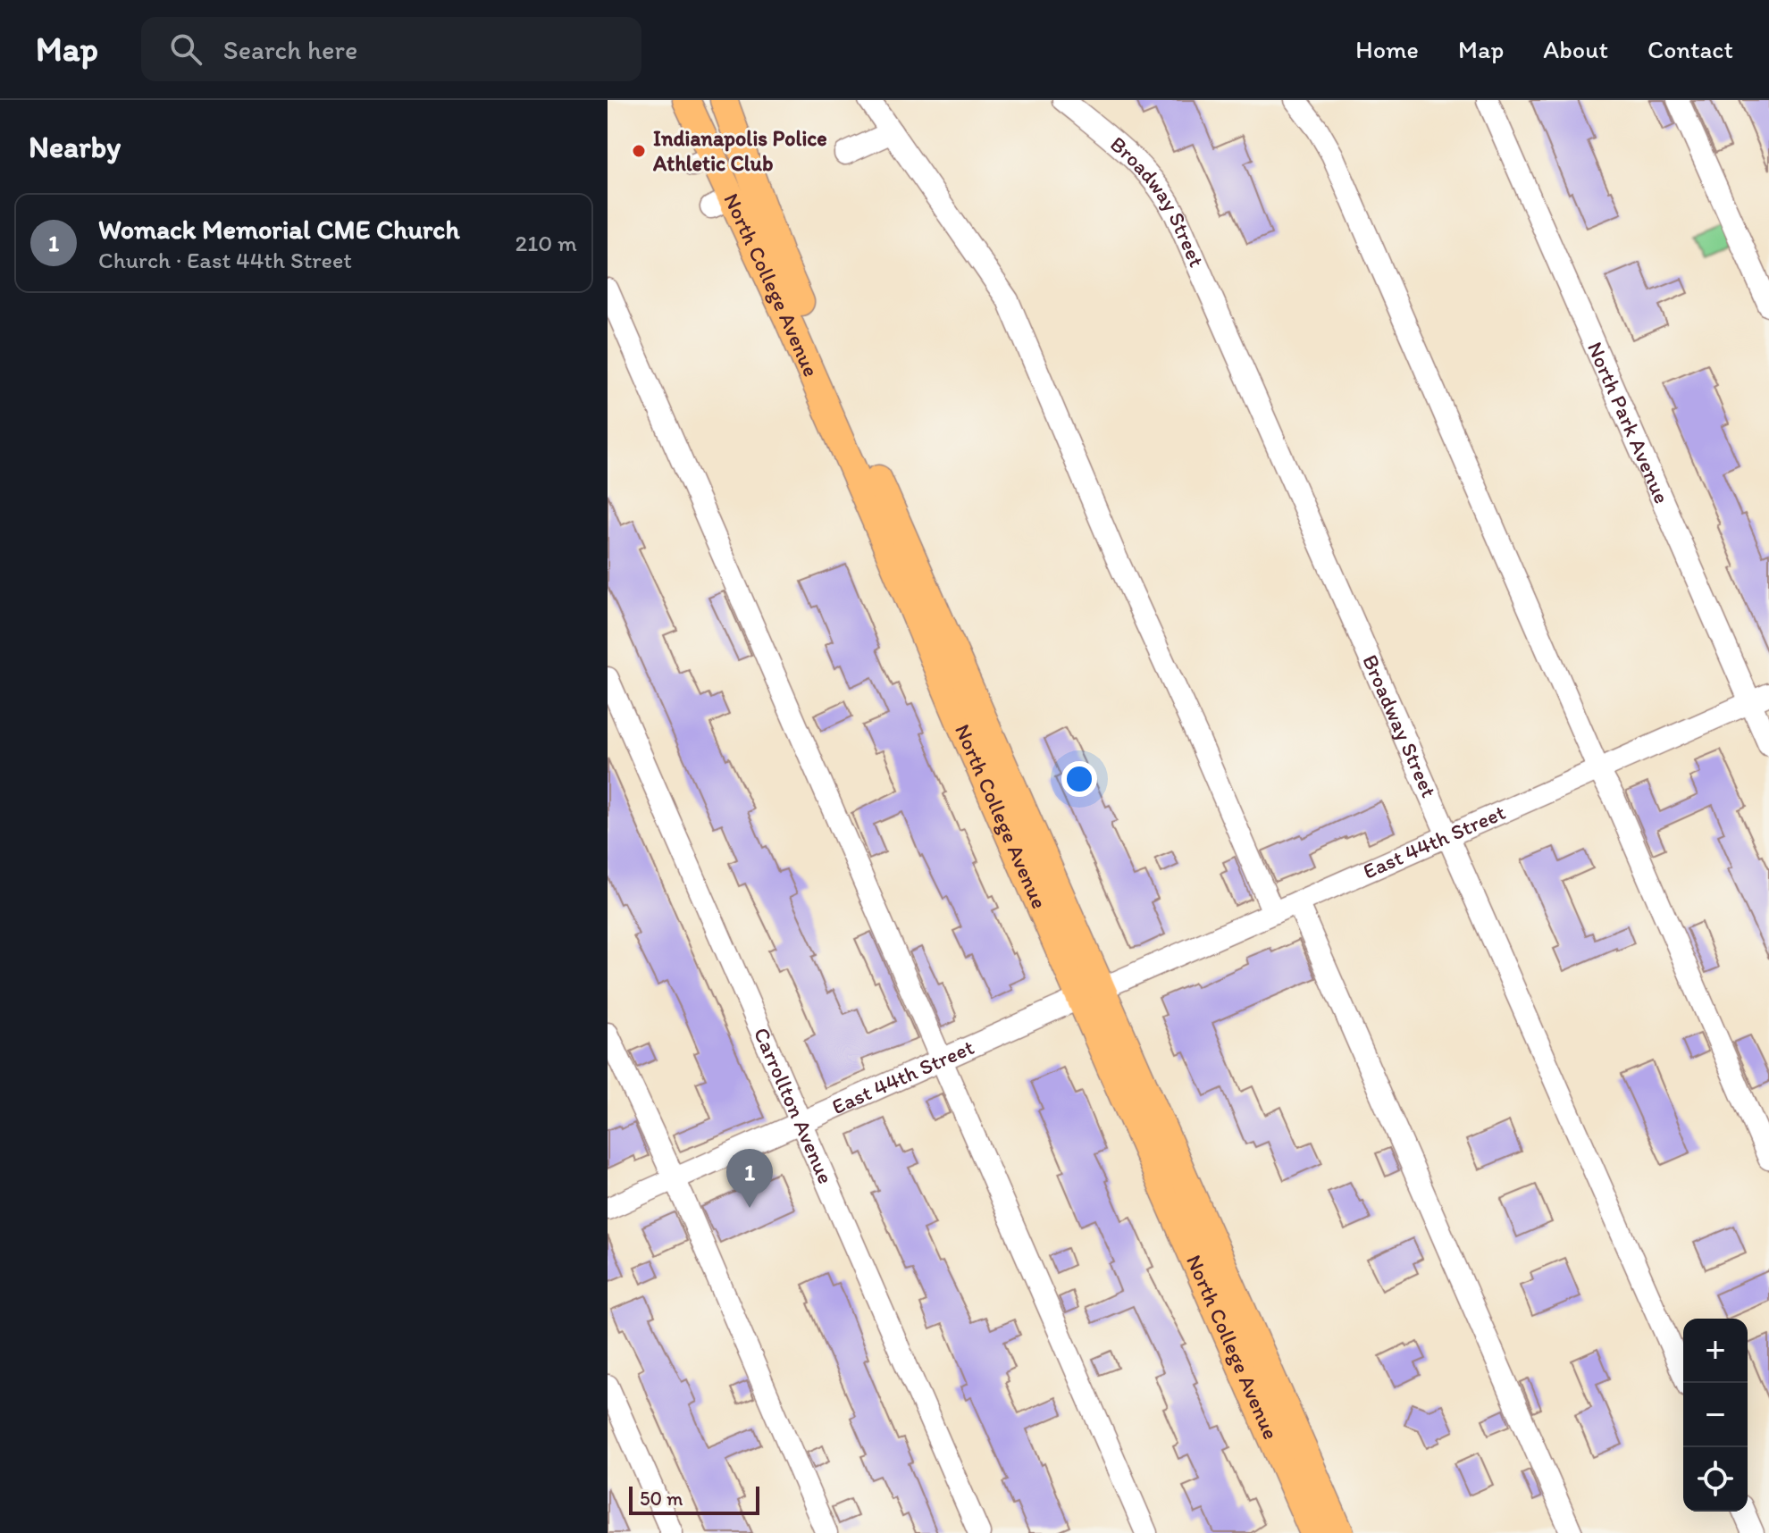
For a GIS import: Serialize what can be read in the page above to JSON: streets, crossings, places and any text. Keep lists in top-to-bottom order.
{
  "streets": {
    "main road": ["North College Avenue"],
    "street": [
      "Broadway Street",
      "North Park Avenue",
      "East 44th Street",
      "Carrollton Avenue"
    ]
  },
  "crossings": [
    ["Broadway Street", "East 44th Street"],
    ["North College Avenue", "East 44th Street"],
    ["North Park Avenue", "East 44th Street"],
    ["East 44th Street", "Carrollton Avenue"]
  ],
  "places": ["Indianapolis Police Athletic Club"],
  "scale_bar": "50 m",
  "page": {
    "header": "Map",
    "search": "Search here",
    "nav": [
      "Home",
      "Map",
      "About",
      "Contact"
    ],
    "heading": "Nearby",
    "list": [
      {
        "mark": "1",
        "name": "Womack Memorial CME Church",
        "note": "Church · East 44th Street",
        "value": "210 m"
      }
    ],
    "pins": "1",
    "map_buttons": ["+", "−"],
    "scale": "50 m"
  }
}
